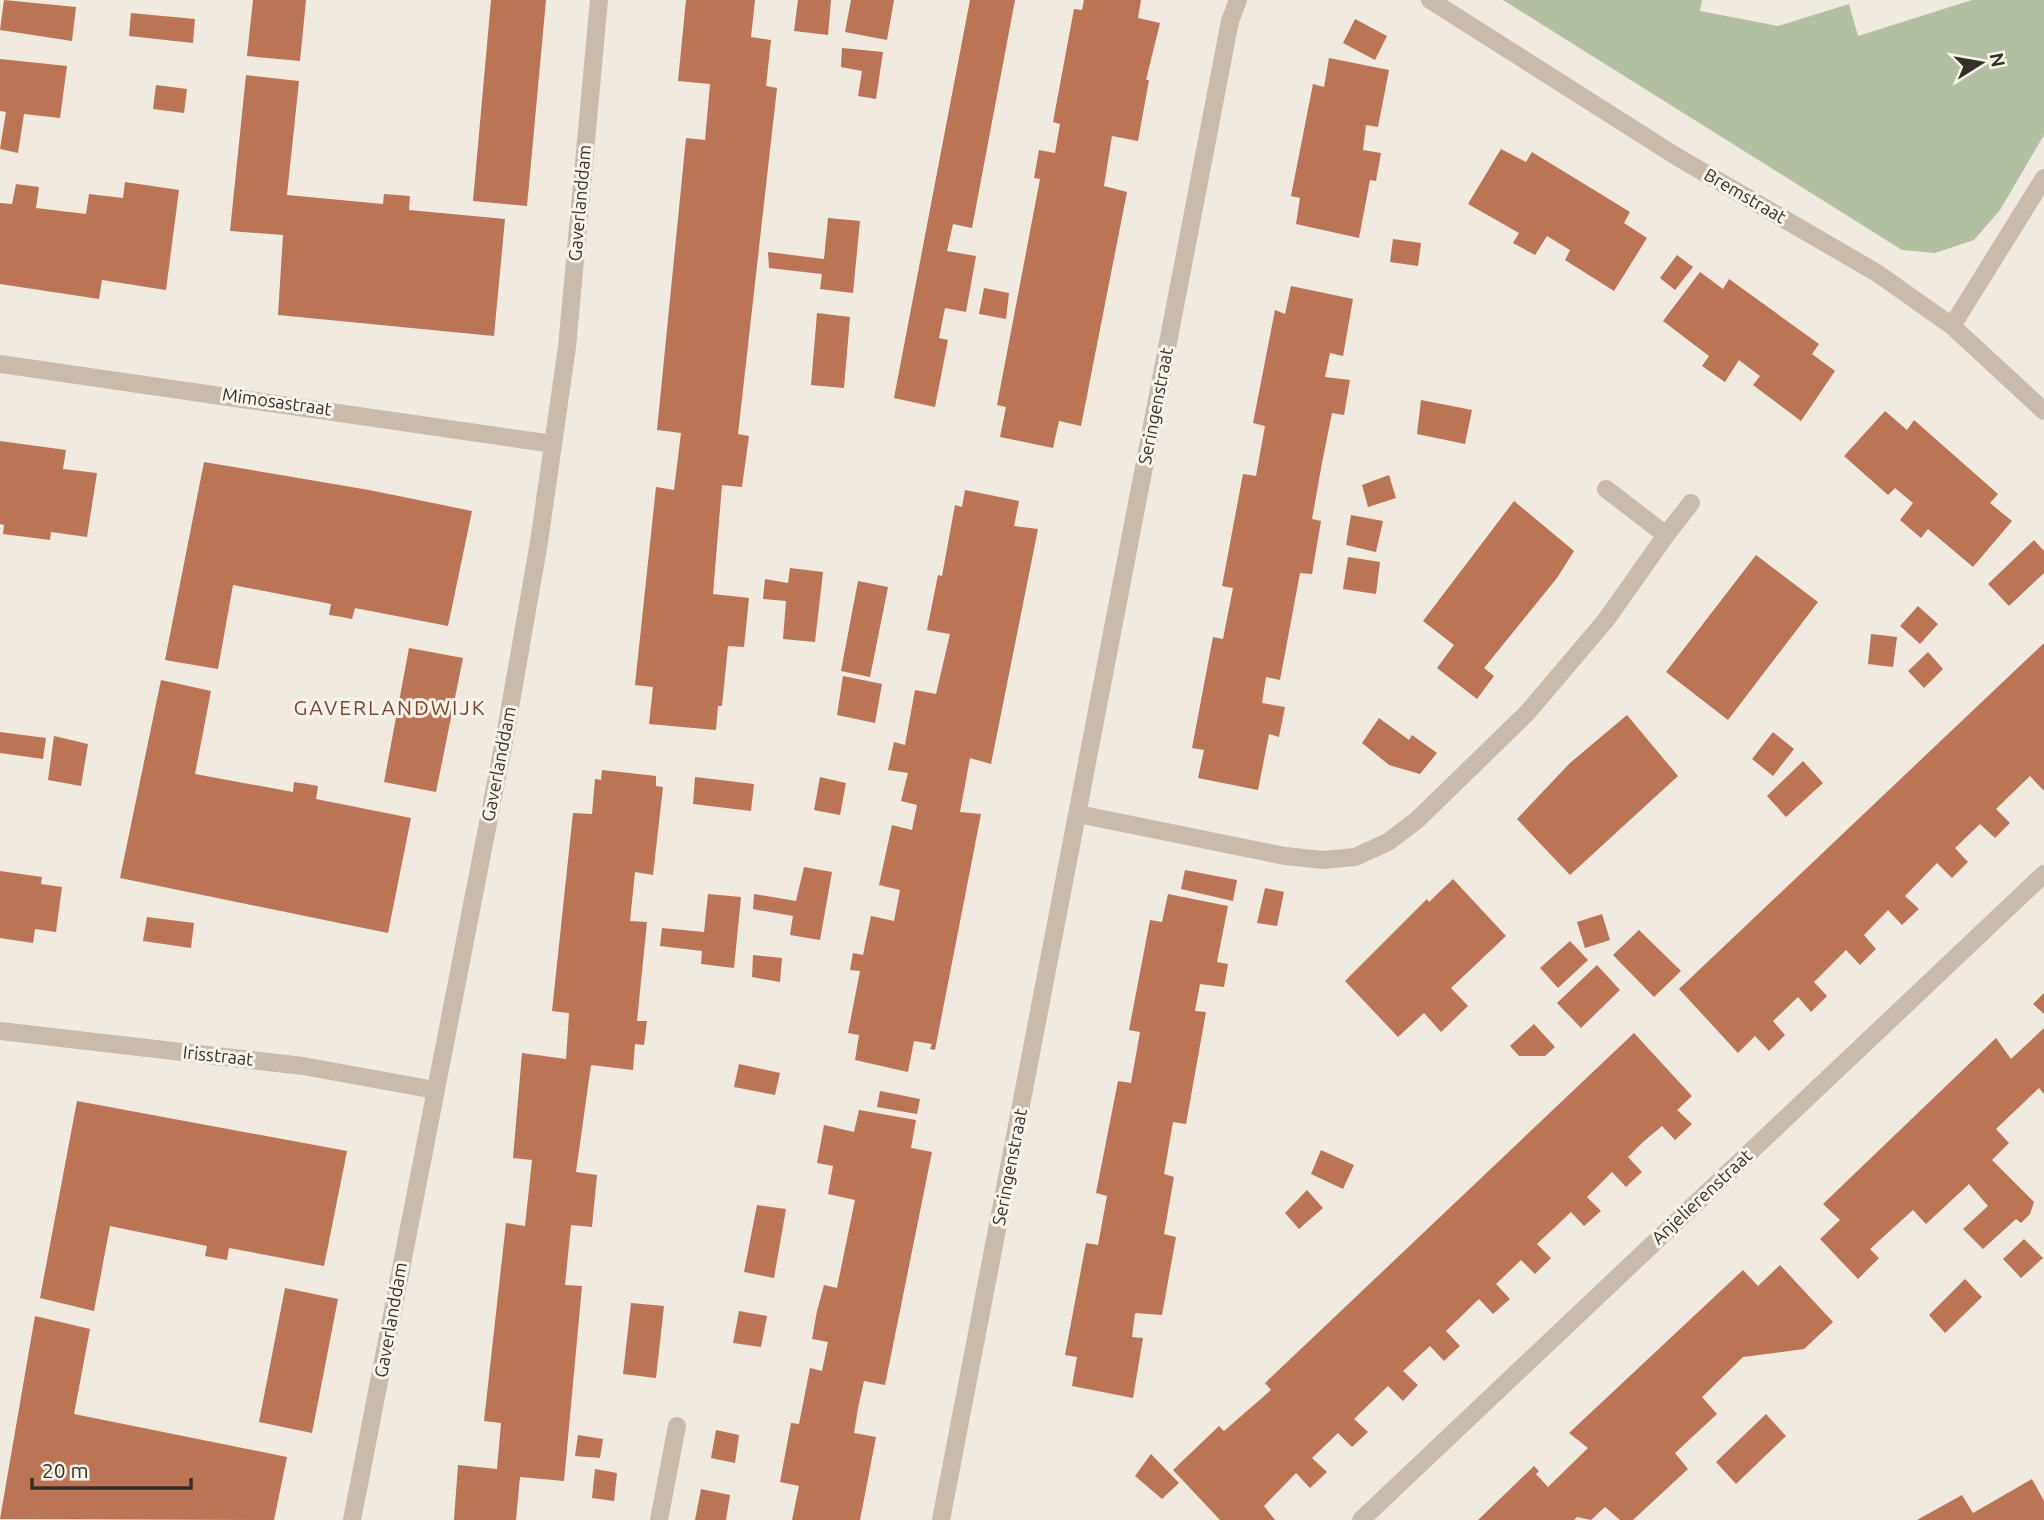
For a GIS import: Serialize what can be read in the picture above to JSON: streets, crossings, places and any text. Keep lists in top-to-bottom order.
{
  "streets": {
    "street": [
      "Bremstraat",
      "Gaverlanddam",
      "Mimosastraat",
      "Seringenstraat",
      "Irisstraat",
      "Anjelierenstraat"
    ]
  },
  "crossings": [
    ["Gaverlanddam", "Mimosastraat"],
    ["Gaverlanddam", "Irisstraat"]
  ],
  "districts": ["GAVERLANDWIJK"],
  "scale_bar": "20 m",
  "north": "right"
}
